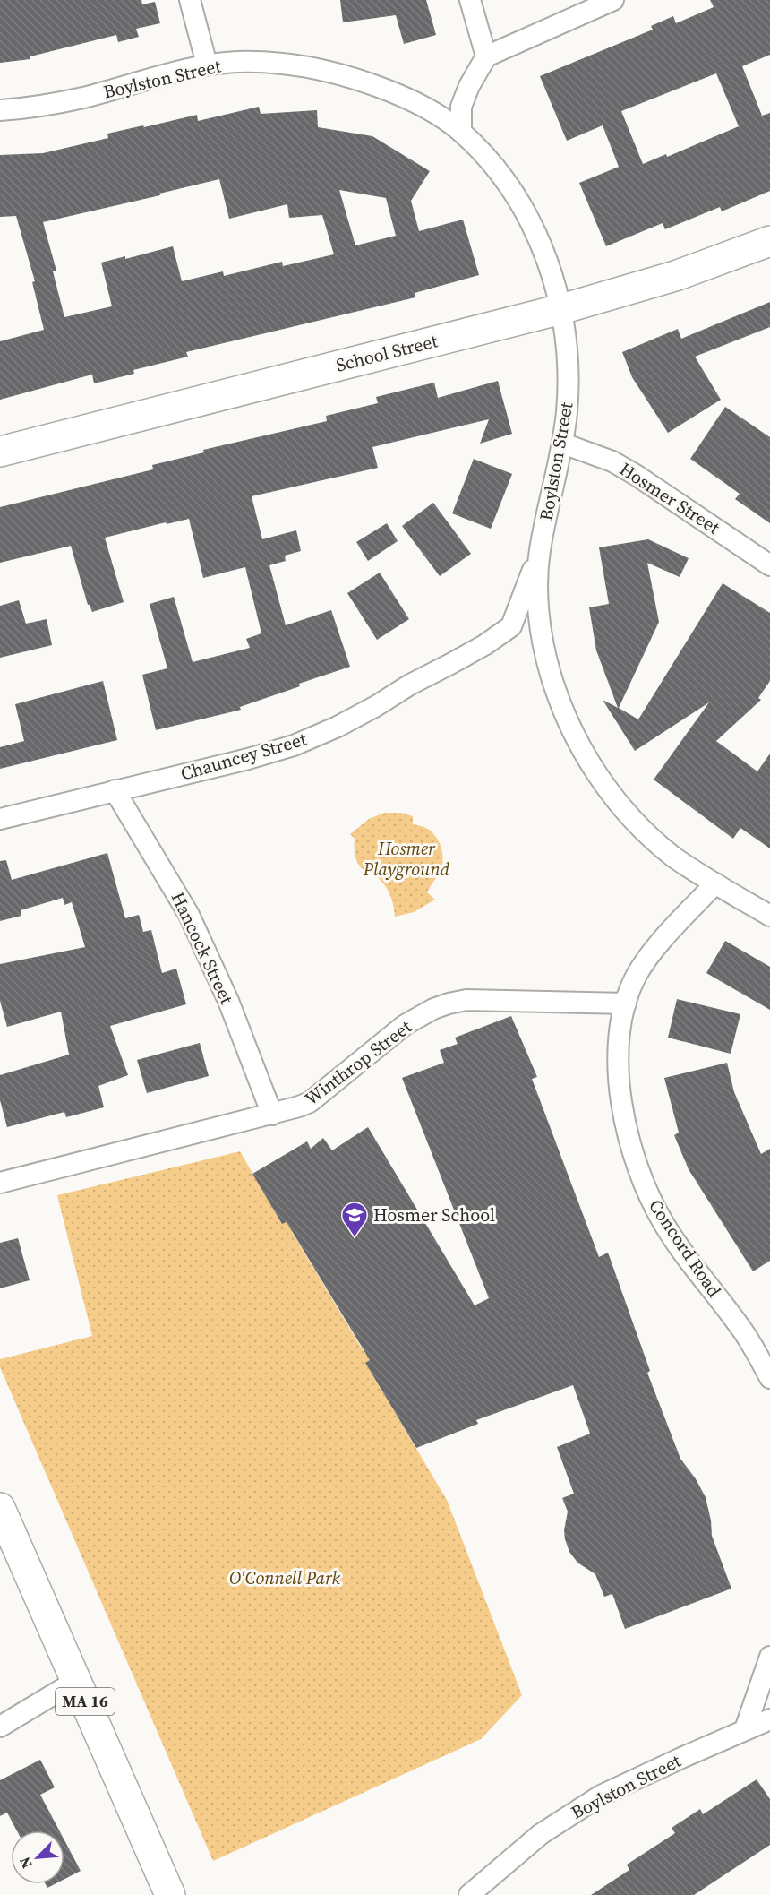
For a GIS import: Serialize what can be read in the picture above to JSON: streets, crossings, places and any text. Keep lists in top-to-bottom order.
{
  "streets": {
    "street": [
      "Boylston Street",
      "School Street",
      "Hosmer Street",
      "Chauncey Street",
      "Hancock Street",
      "Winthrop Street",
      "Concord Road",
      "MA 16"
    ]
  },
  "crossings": [
    ["Boylston Street", "School Street"],
    ["Boylston Street", "Hosmer Street"],
    ["Boylston Street", "Chauncey Street"],
    ["Boylston Street", "Concord Road"],
    ["Chauncey Street", "Hancock Street"],
    ["Hancock Street", "Winthrop Street"],
    ["Winthrop Street", "Concord Road"]
  ],
  "parks": ["Hosmer Playground", "O'Connell Park"],
  "places": {
    "school or university": ["Hosmer School"]
  },
  "north": "bottom left"
}
